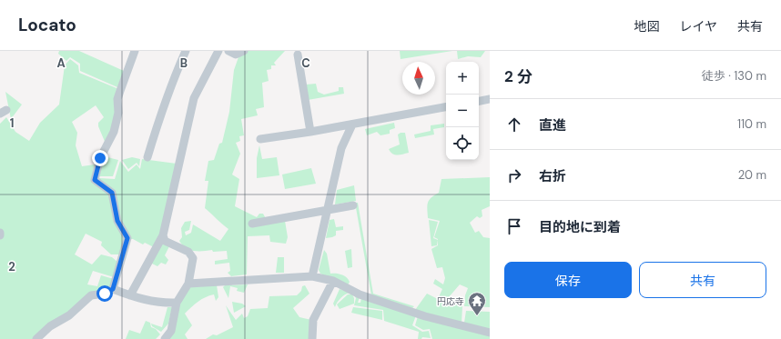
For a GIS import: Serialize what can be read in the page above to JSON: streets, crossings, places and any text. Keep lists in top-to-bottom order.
{
  "places": {
    "temple": ["円応寺"]
  },
  "north": "top",
  "page": {
    "header": "Locato",
    "nav": ["地図", "レイヤ", "共有"],
    "heading": ["2 分", "徒歩 · 130 m"],
    "map_buttons": ["+", "−"],
    "list": [
      ["直進", "110 m"],
      ["右折", "20 m"],
      "目的地に到着"
    ],
    "buttons": ["保存", "共有"]
  },
  "grid": {
    "columns": ["A", "B", "C"],
    "rows": ["1", "2"]
  }
}
